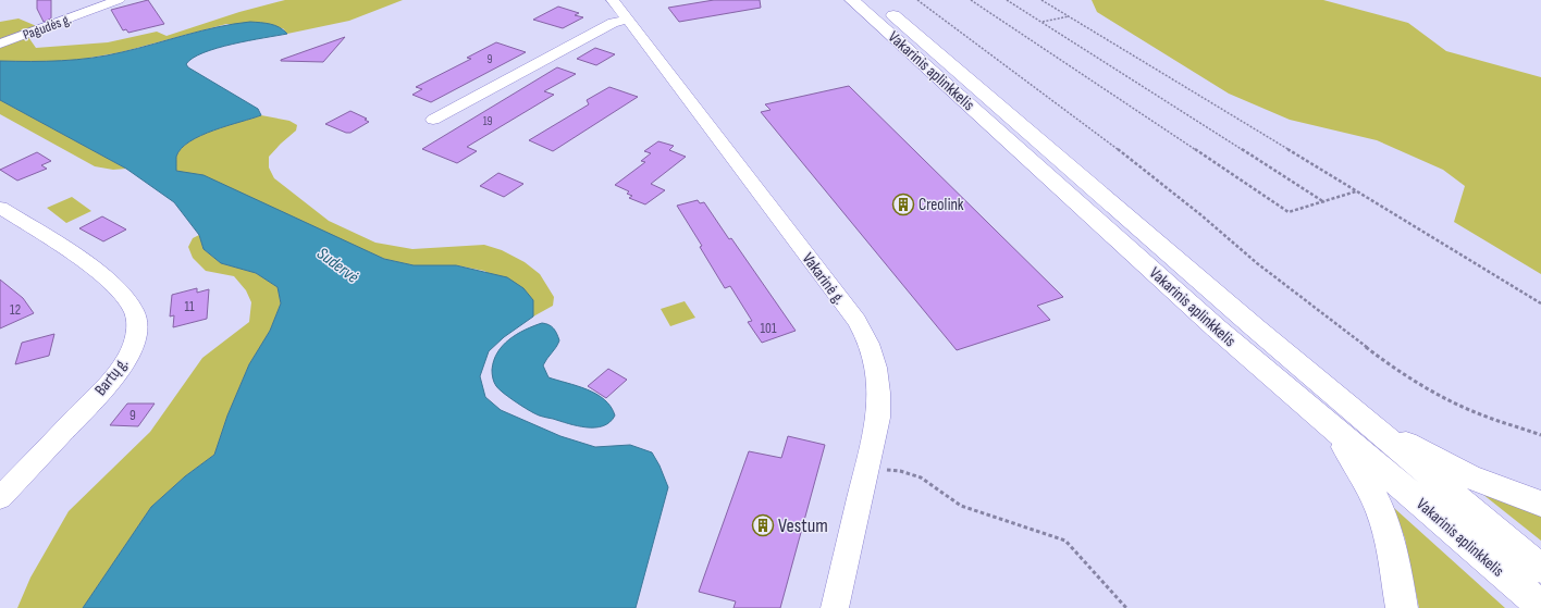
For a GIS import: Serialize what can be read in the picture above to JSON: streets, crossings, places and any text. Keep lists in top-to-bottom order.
{
  "streets": {
    "highway": ["Vakarinis aplinkkelis"],
    "street": ["Pagudės g.", "Vakarinė g.", "Bartų g."]
  },
  "water": ["Sudervė"],
  "places": {
    "building": ["Creolink", "Vestum"]
  },
  "house_numbers": [
    "9",
    "19",
    "11",
    "12",
    "101",
    "9"
  ]
}
